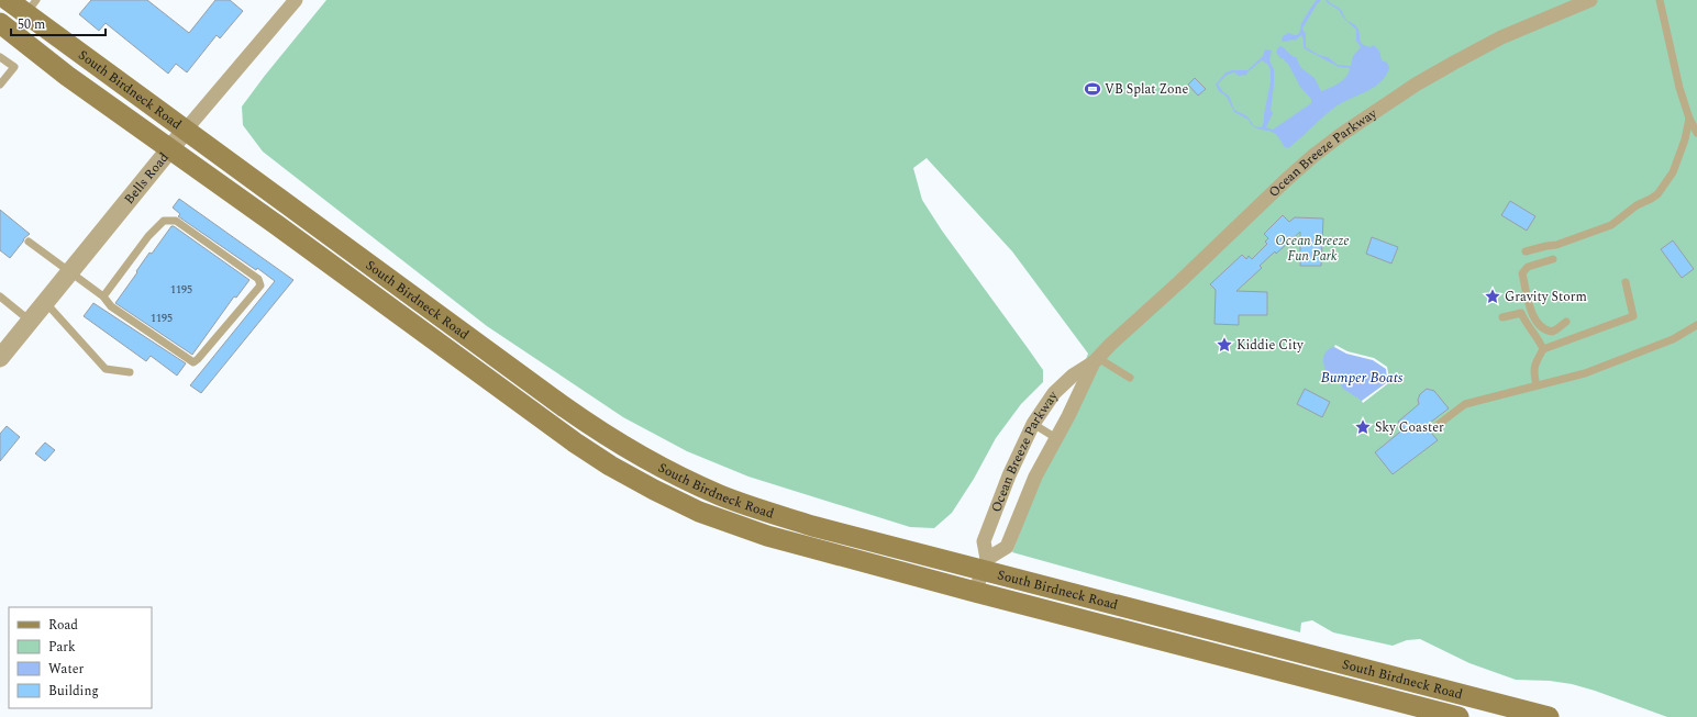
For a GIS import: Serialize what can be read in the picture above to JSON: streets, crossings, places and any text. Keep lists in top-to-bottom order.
{
  "streets": {
    "main road": ["South Birdneck Road"],
    "street": ["Ocean Breeze Parkway", "Bells Road"]
  },
  "crossings": [
    ["South Birdneck Road", "Ocean Breeze Parkway"],
    ["South Birdneck Road", "Bells Road"]
  ],
  "water": ["Bumper Boats"],
  "parks": ["Ocean Breeze Fun Park"],
  "places": {
    "sports": ["VB Splat Zone"],
    "place": ["Gravity Storm", "Kiddie City", "Sky Coaster"]
  },
  "house_numbers": ["1195", "1195"],
  "legend": [
    "Road",
    "Park",
    "Water",
    "Building"
  ],
  "scale_bar": "50 m"
}
